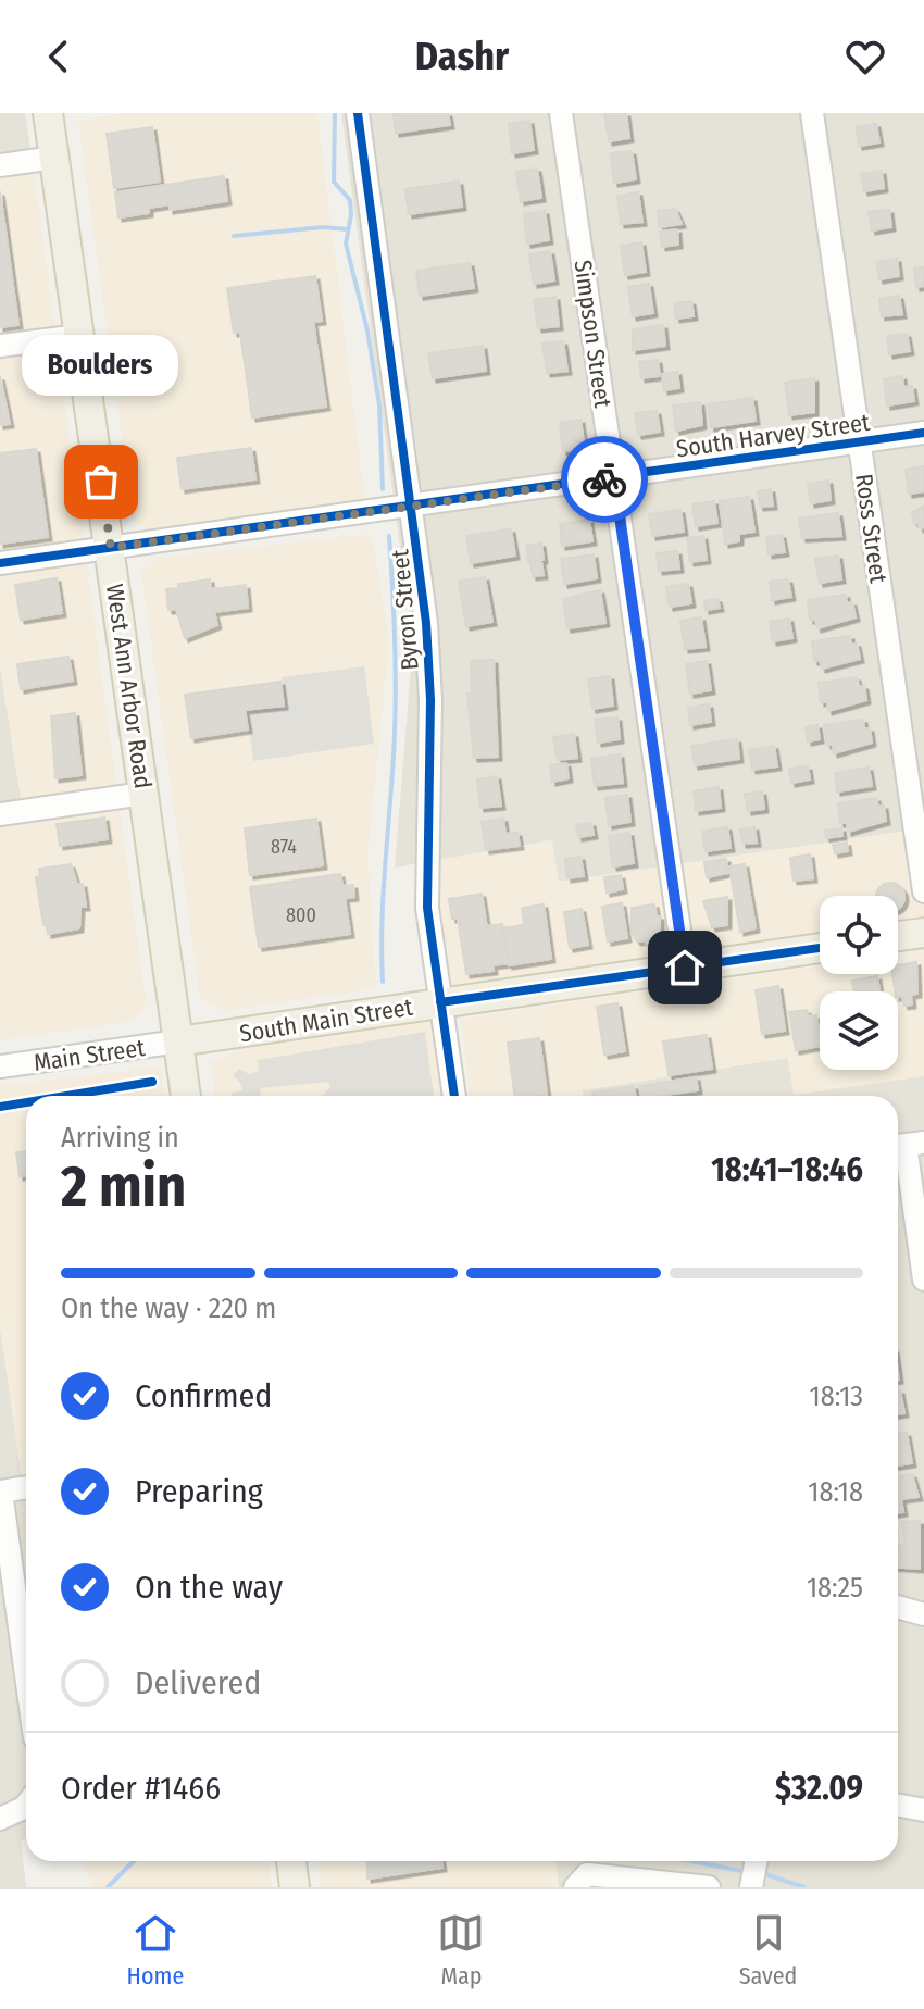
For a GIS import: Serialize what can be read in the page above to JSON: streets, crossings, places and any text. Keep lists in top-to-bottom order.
{
  "streets": {
    "main road": ["West Ann Arbor Road", "South Main Street"],
    "street": [
      "Simpson Street",
      "South Harvey Street",
      "Ross Street",
      "Byron Street",
      "Main Street"
    ]
  },
  "crossings": [
    ["Simpson Street", "South Harvey Street"],
    ["Simpson Street", "South Main Street"],
    ["South Harvey Street", "Ross Street"],
    ["South Harvey Street", "Byron Street"],
    ["South Harvey Street", "West Ann Arbor Road"],
    ["Byron Street", "South Main Street"],
    ["West Ann Arbor Road", "South Main Street"],
    ["West Ann Arbor Road", "Main Street"],
    ["South Main Street", "Main Street"]
  ],
  "places": ["Boulders"],
  "house_numbers": ["874", "800"],
  "page": {
    "header": "Dashr",
    "bubble": "Boulders",
    "heading": ["2 min", "Arriving in", "18:41–18:46"],
    "panel": ["Order #1466", "$32.09"],
    "bar": "On the way · 220 m",
    "list": [
      ["Confirmed", "18:13"],
      ["Preparing", "18:18"],
      ["On the way", "18:25"],
      "Delivered"
    ],
    "tabs": ["Home", "Map", "Saved"]
  }
}
